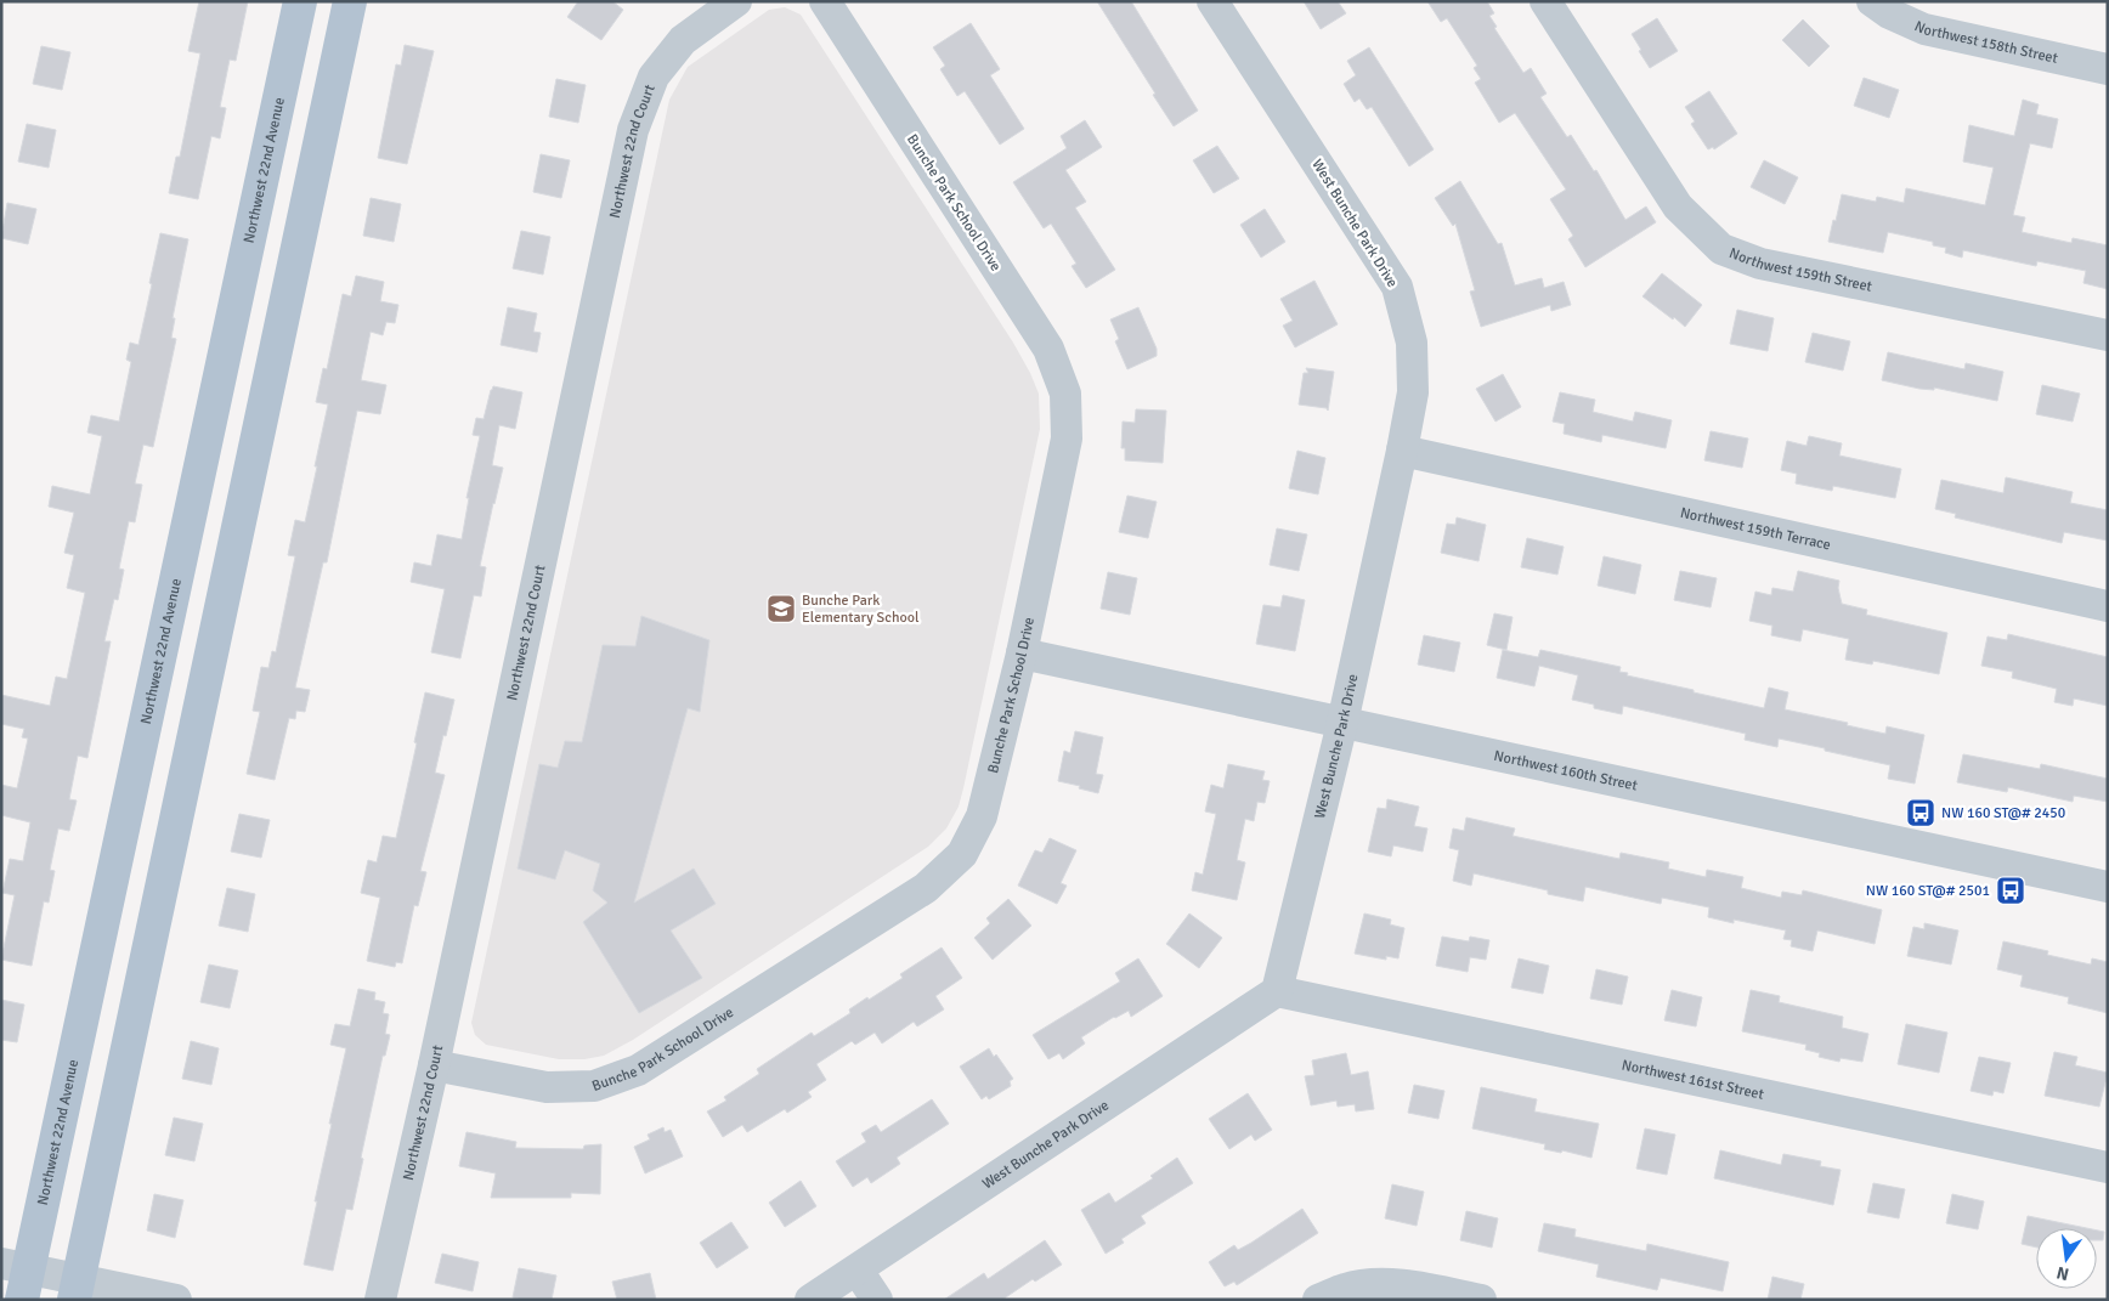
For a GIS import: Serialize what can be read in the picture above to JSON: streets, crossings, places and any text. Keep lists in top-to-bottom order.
{
  "streets": {
    "main road": ["Northwest 22nd Avenue"],
    "street": [
      "Northwest 158th Street",
      "Northwest 22nd Court",
      "Bunche Park School Drive",
      "West Bunche Park Drive",
      "Northwest 159th Street",
      "Northwest 159th Terrace",
      "Northwest 160th Street",
      "Northwest 161st Street"
    ]
  },
  "crossings": [
    ["Northwest 22nd Court", "Bunche Park School Drive"],
    ["Bunche Park School Drive", "Northwest 160th Street"],
    ["West Bunche Park Drive", "Northwest 159th Terrace"],
    ["West Bunche Park Drive", "Northwest 160th Street"],
    ["West Bunche Park Drive", "Northwest 161st Street"]
  ],
  "places": {
    "school or university": ["Bunche Park Elementary School"],
    "bus stop": ["NW 160 ST@# 2450", "NW 160 ST@# 2501"]
  },
  "north": "bottom"
}
